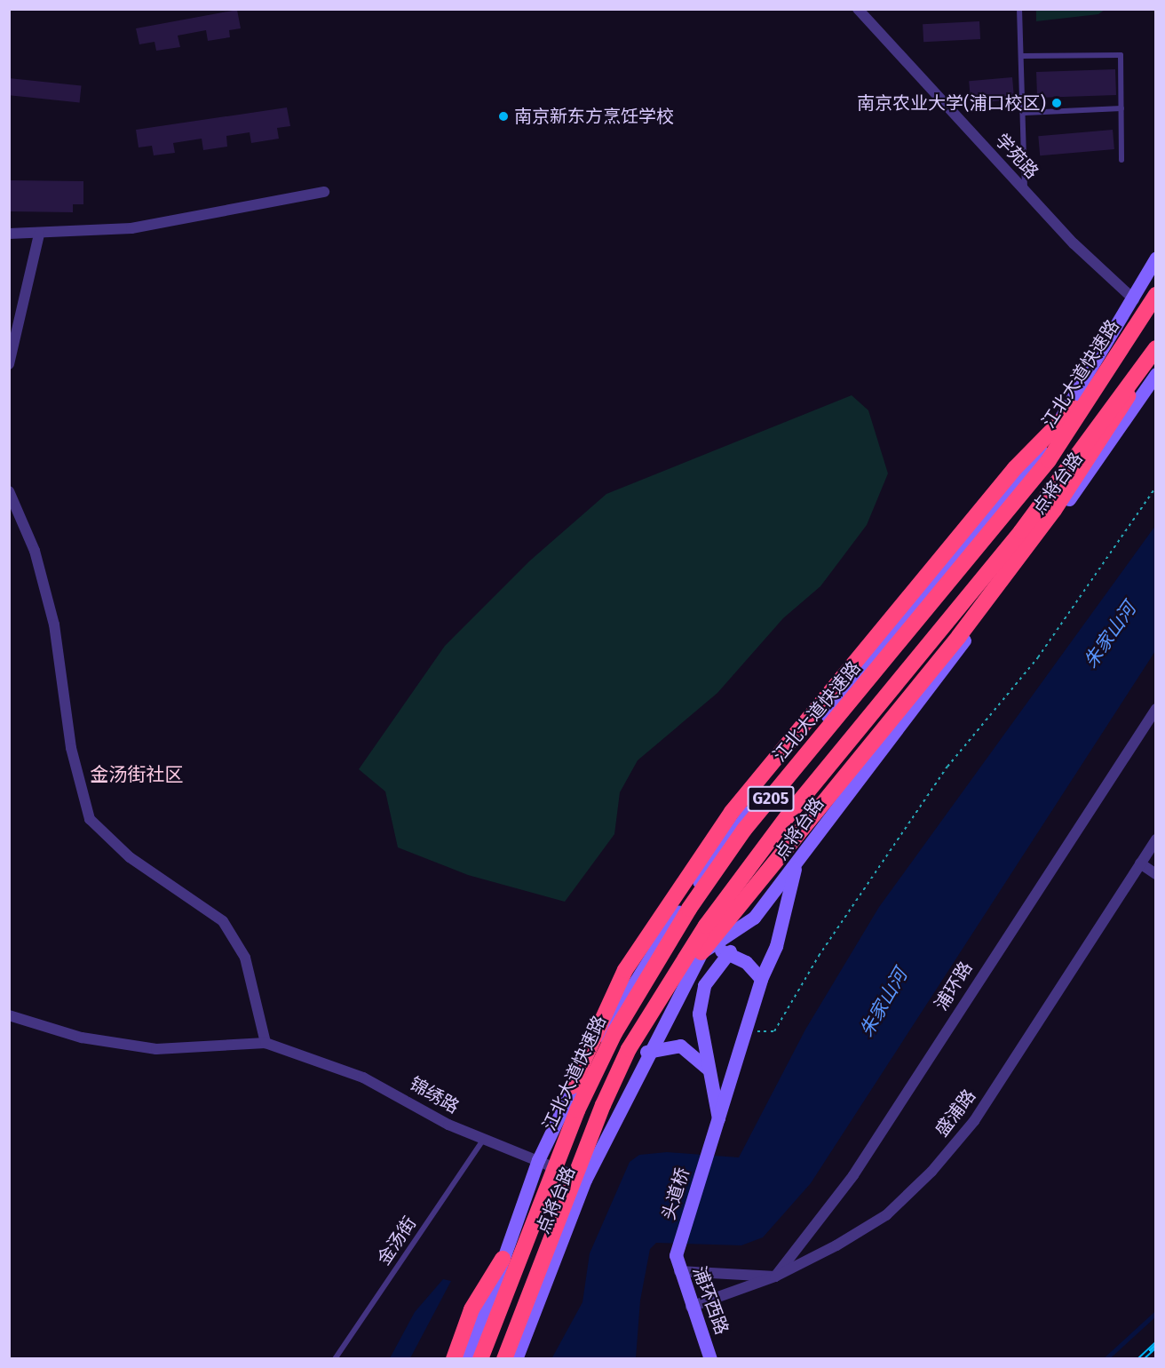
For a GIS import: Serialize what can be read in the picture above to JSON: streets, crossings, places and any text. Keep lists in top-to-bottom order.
{
  "streets": {
    "highway": ["江北大道快速路", "G205"],
    "main road": ["点将台路", "头道桥", "浦环西路"],
    "street": [
      "学苑路",
      "浦环路",
      "锦绣路",
      "盛浦路"
    ],
    "lane": ["金汤街"]
  },
  "crossings": [
    ["学苑路", "点将台路"],
    ["点将台路", "锦绣路"],
    ["点将台路", "头道桥"],
    ["浦环路", "盛浦路"],
    ["锦绣路", "金汤街"],
    ["盛浦路", "浦环西路"],
    ["头道桥", "浦环西路"]
  ],
  "districts": ["金汤街社区"],
  "water": ["朱家山河"],
  "places": ["南京农业大学(浦口校区)", "南京新东方烹饪学校"]
}
